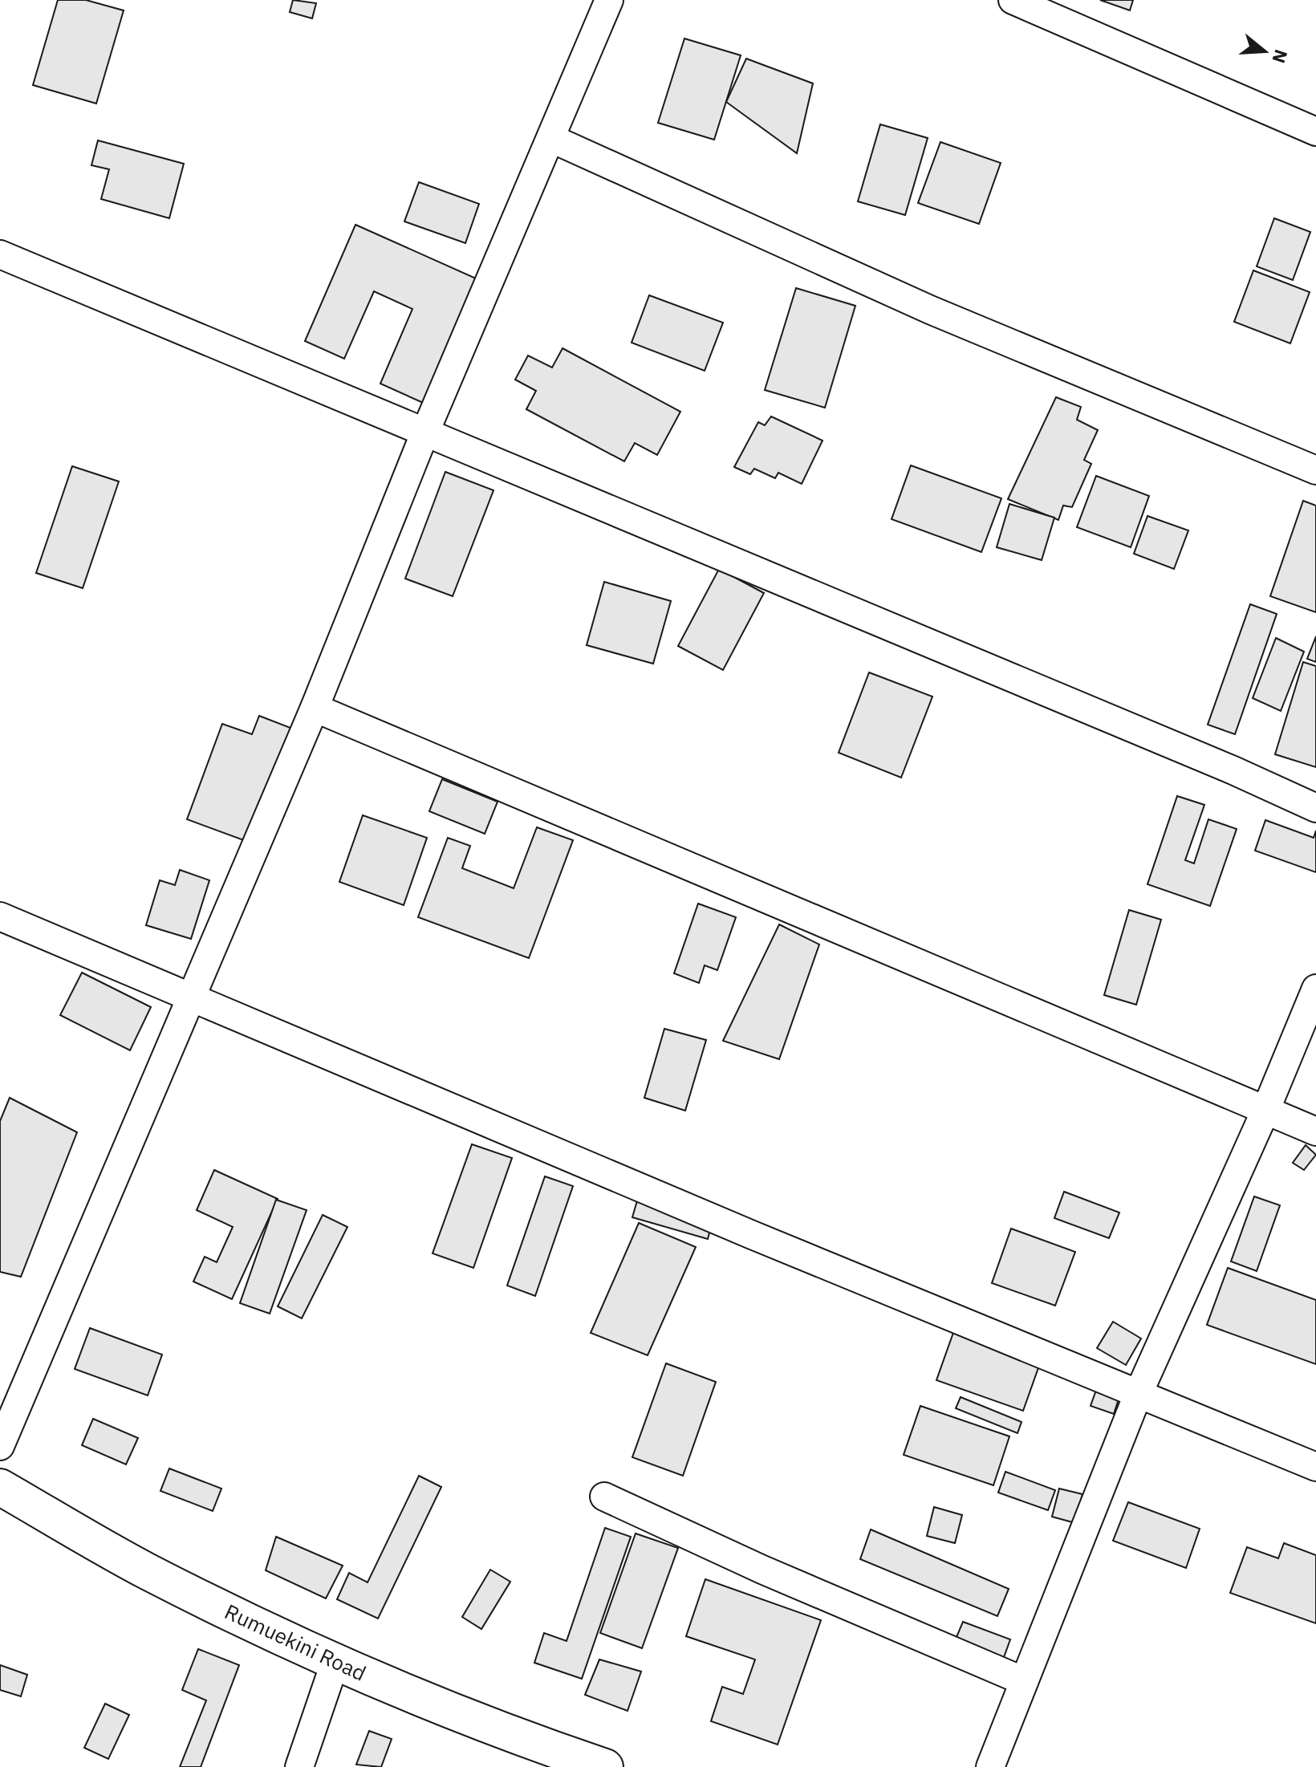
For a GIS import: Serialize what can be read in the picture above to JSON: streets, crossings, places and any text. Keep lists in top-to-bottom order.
{
  "streets": {
    "street": ["Rumuekini Road"]
  },
  "north": "right"
}
